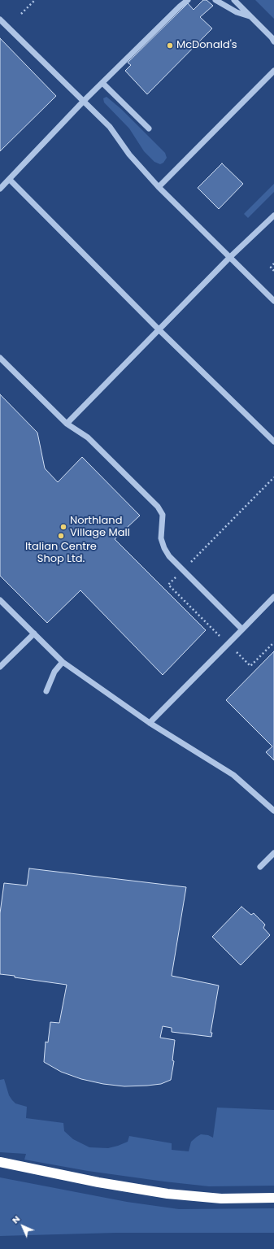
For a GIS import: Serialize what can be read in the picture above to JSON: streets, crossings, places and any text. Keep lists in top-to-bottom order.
{
  "places": ["McDonald's", "Northland Village Mall", "Italian Centre Shop Ltd."],
  "north": "top left"
}
